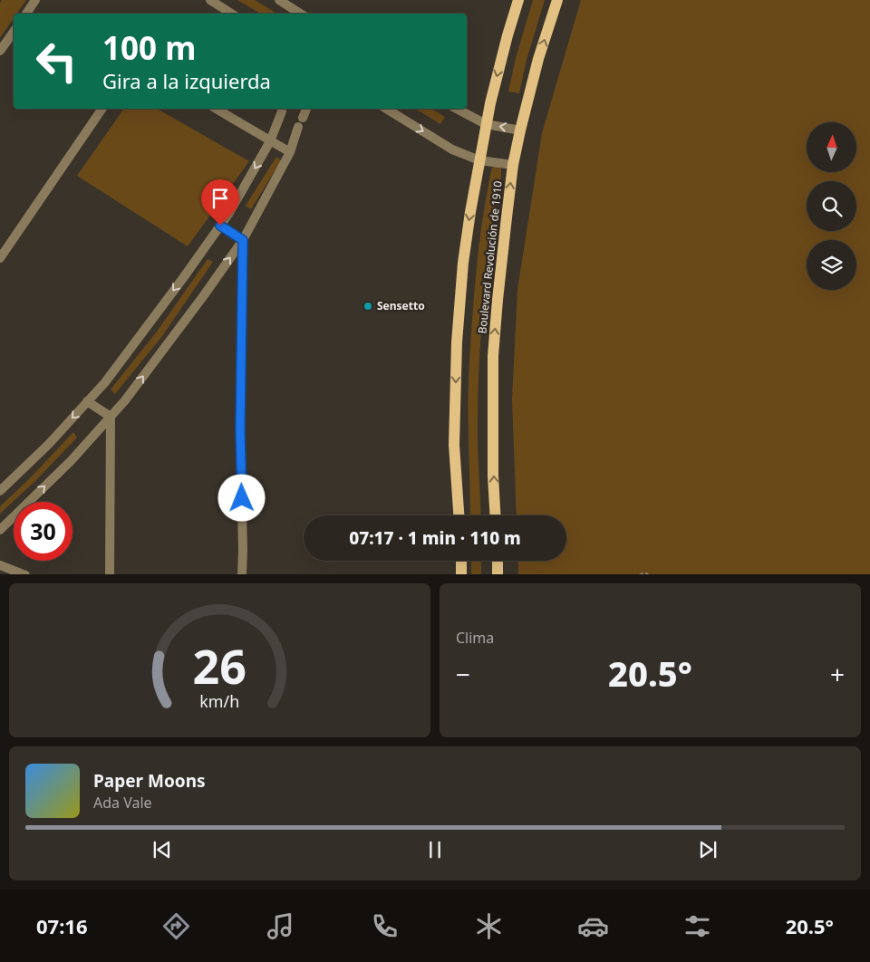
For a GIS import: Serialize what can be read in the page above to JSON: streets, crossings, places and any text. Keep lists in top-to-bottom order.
{
  "streets": {
    "main road": ["Boulevard Revolución de 1910"]
  },
  "places": ["Sensetto"],
  "north": "top",
  "page": {
    "turn": ["100 m", "Gira a la izquierda"],
    "limit": "30",
    "trip": "07:17 · 1 min · 110 m",
    "tile": "Clima",
    "heat": ["−", "20.5°", "+"],
    "song": ["Paper Moons", "Ada Vale"],
    "tabs": ["07:16", "20.5°"],
    "gauge": ["26", "km/h"]
  }
}
